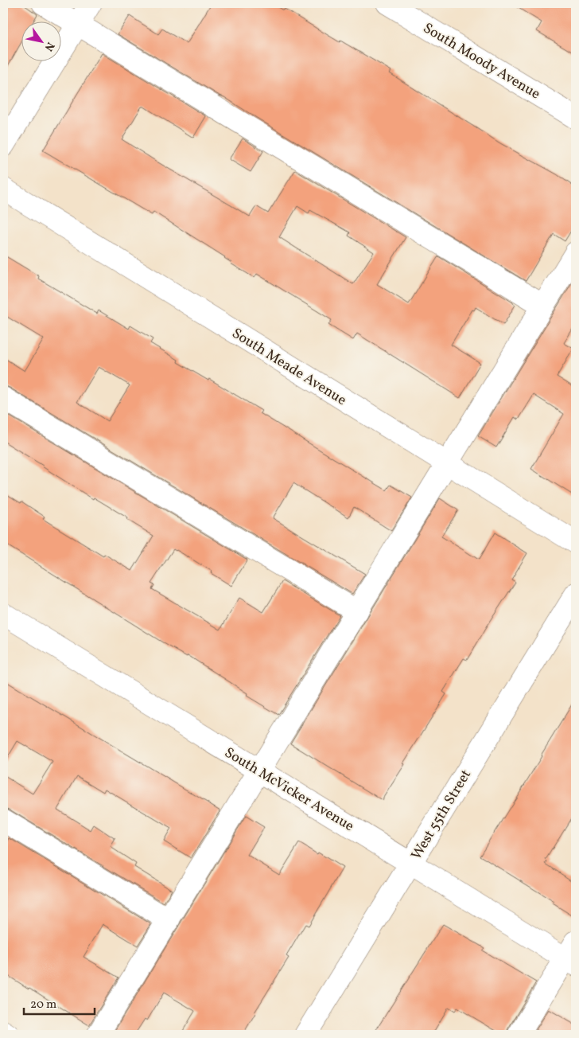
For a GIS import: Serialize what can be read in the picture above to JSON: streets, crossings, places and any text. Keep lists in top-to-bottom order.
{
  "streets": {
    "street": [
      "South Moody Avenue",
      "South Meade Avenue",
      "South McVicker Avenue",
      "West 55th Street"
    ]
  },
  "crossings": [
    ["South McVicker Avenue", "West 55th Street"]
  ],
  "scale_bar": "20 m",
  "north": "bottom right"
}
